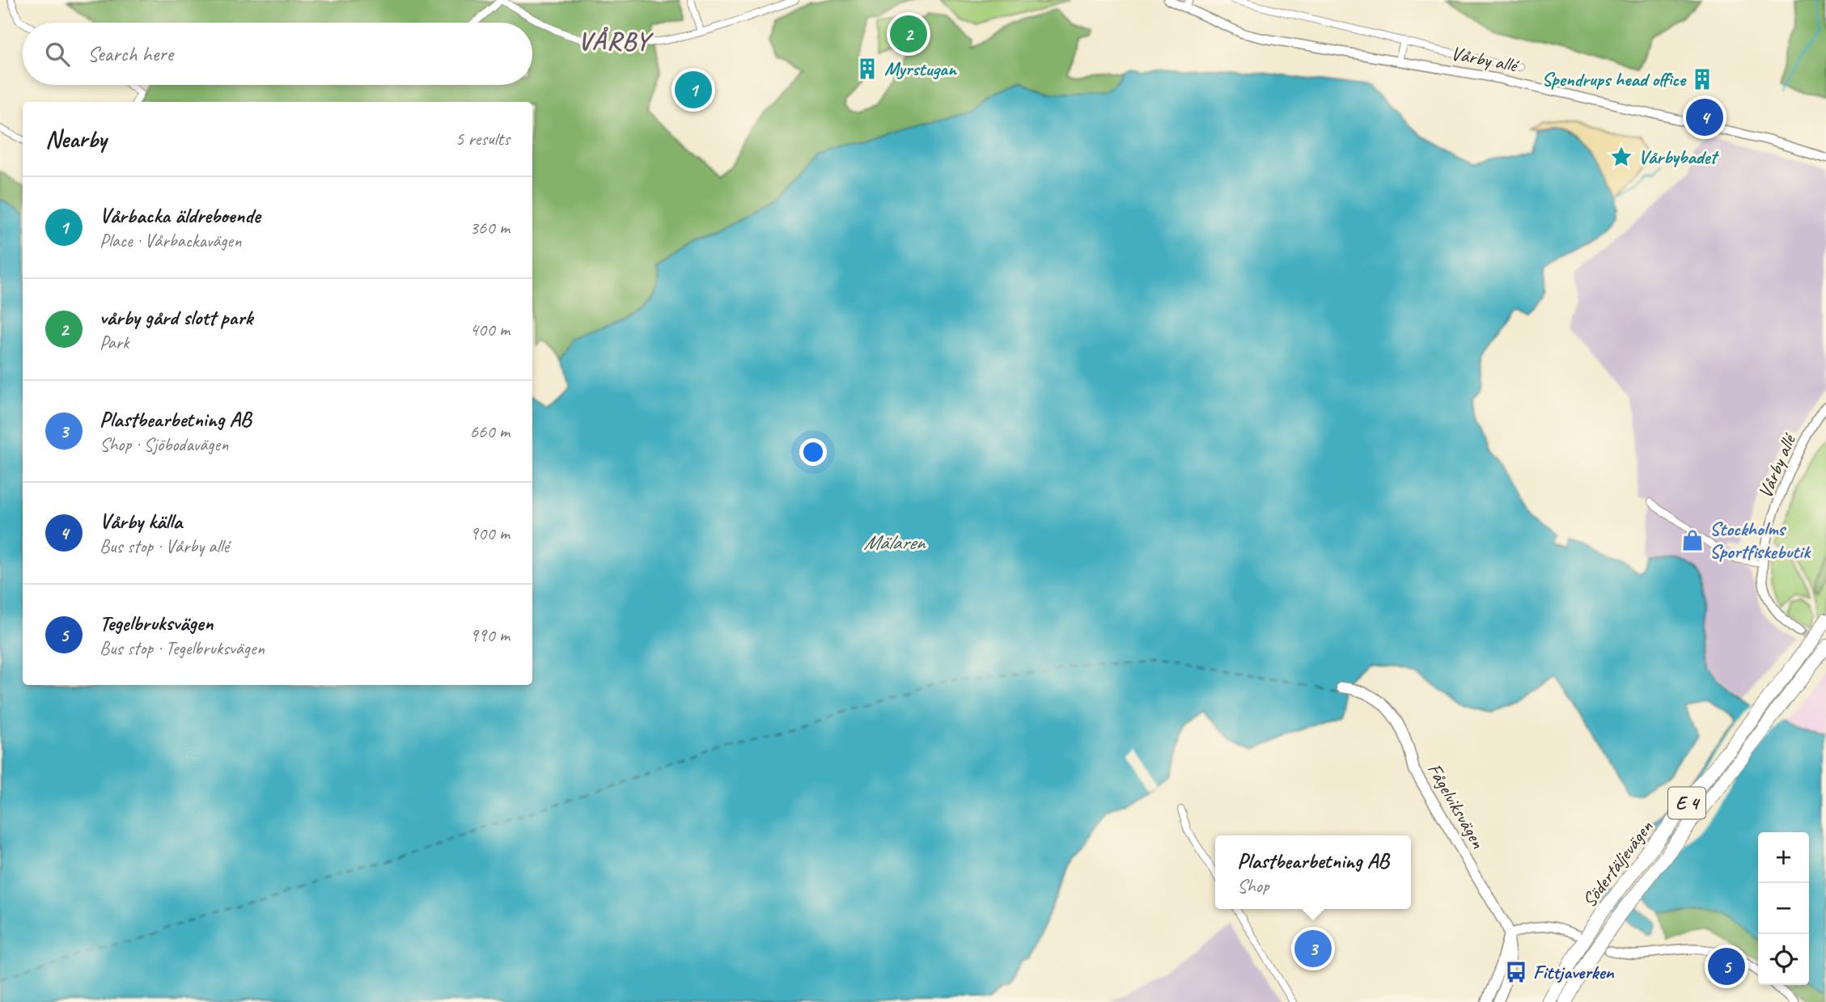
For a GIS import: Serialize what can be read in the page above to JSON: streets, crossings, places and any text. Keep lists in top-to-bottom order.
{
  "streets": {
    "highway": ["E 4", "Södertäljevägen"],
    "main road": ["Fågelviksvägen"],
    "street": ["Vårby allé"]
  },
  "districts": ["VÅRBY"],
  "water": ["Mälaren"],
  "places": {
    "building": ["Myrstugan", "Spendrups head office"],
    "place": ["Vårbybadet"],
    "shop": ["Stockholms Sportfiskebutik"],
    "bus stop": ["Fittjaverken"]
  },
  "page": {
    "pins": [
      "2",
      "1",
      "4",
      "3",
      "5"
    ],
    "search": "Search here",
    "heading": ["Nearby", "5 results"],
    "list": [
      {
        "mark": "1",
        "name": "Vårbacka äldreboende",
        "note": "Place · Vårbackavägen",
        "value": "360 m"
      },
      {
        "mark": "2",
        "name": "vårby gård slott park",
        "note": "Park",
        "value": "400 m"
      },
      {
        "mark": "3",
        "name": "Plastbearbetning AB",
        "note": "Shop · Sjöbodavägen",
        "value": "660 m"
      },
      {
        "mark": "4",
        "name": "Vårby källa",
        "note": "Bus stop · Vårby allé",
        "value": "900 m"
      },
      {
        "mark": "5",
        "name": "Tegelbruksvägen",
        "note": "Bus stop · Tegelbruksvägen",
        "value": "990 m"
      }
    ],
    "map_buttons": ["+", "−"],
    "popup": ["Plastbearbetning AB", "Shop"]
  }
}
